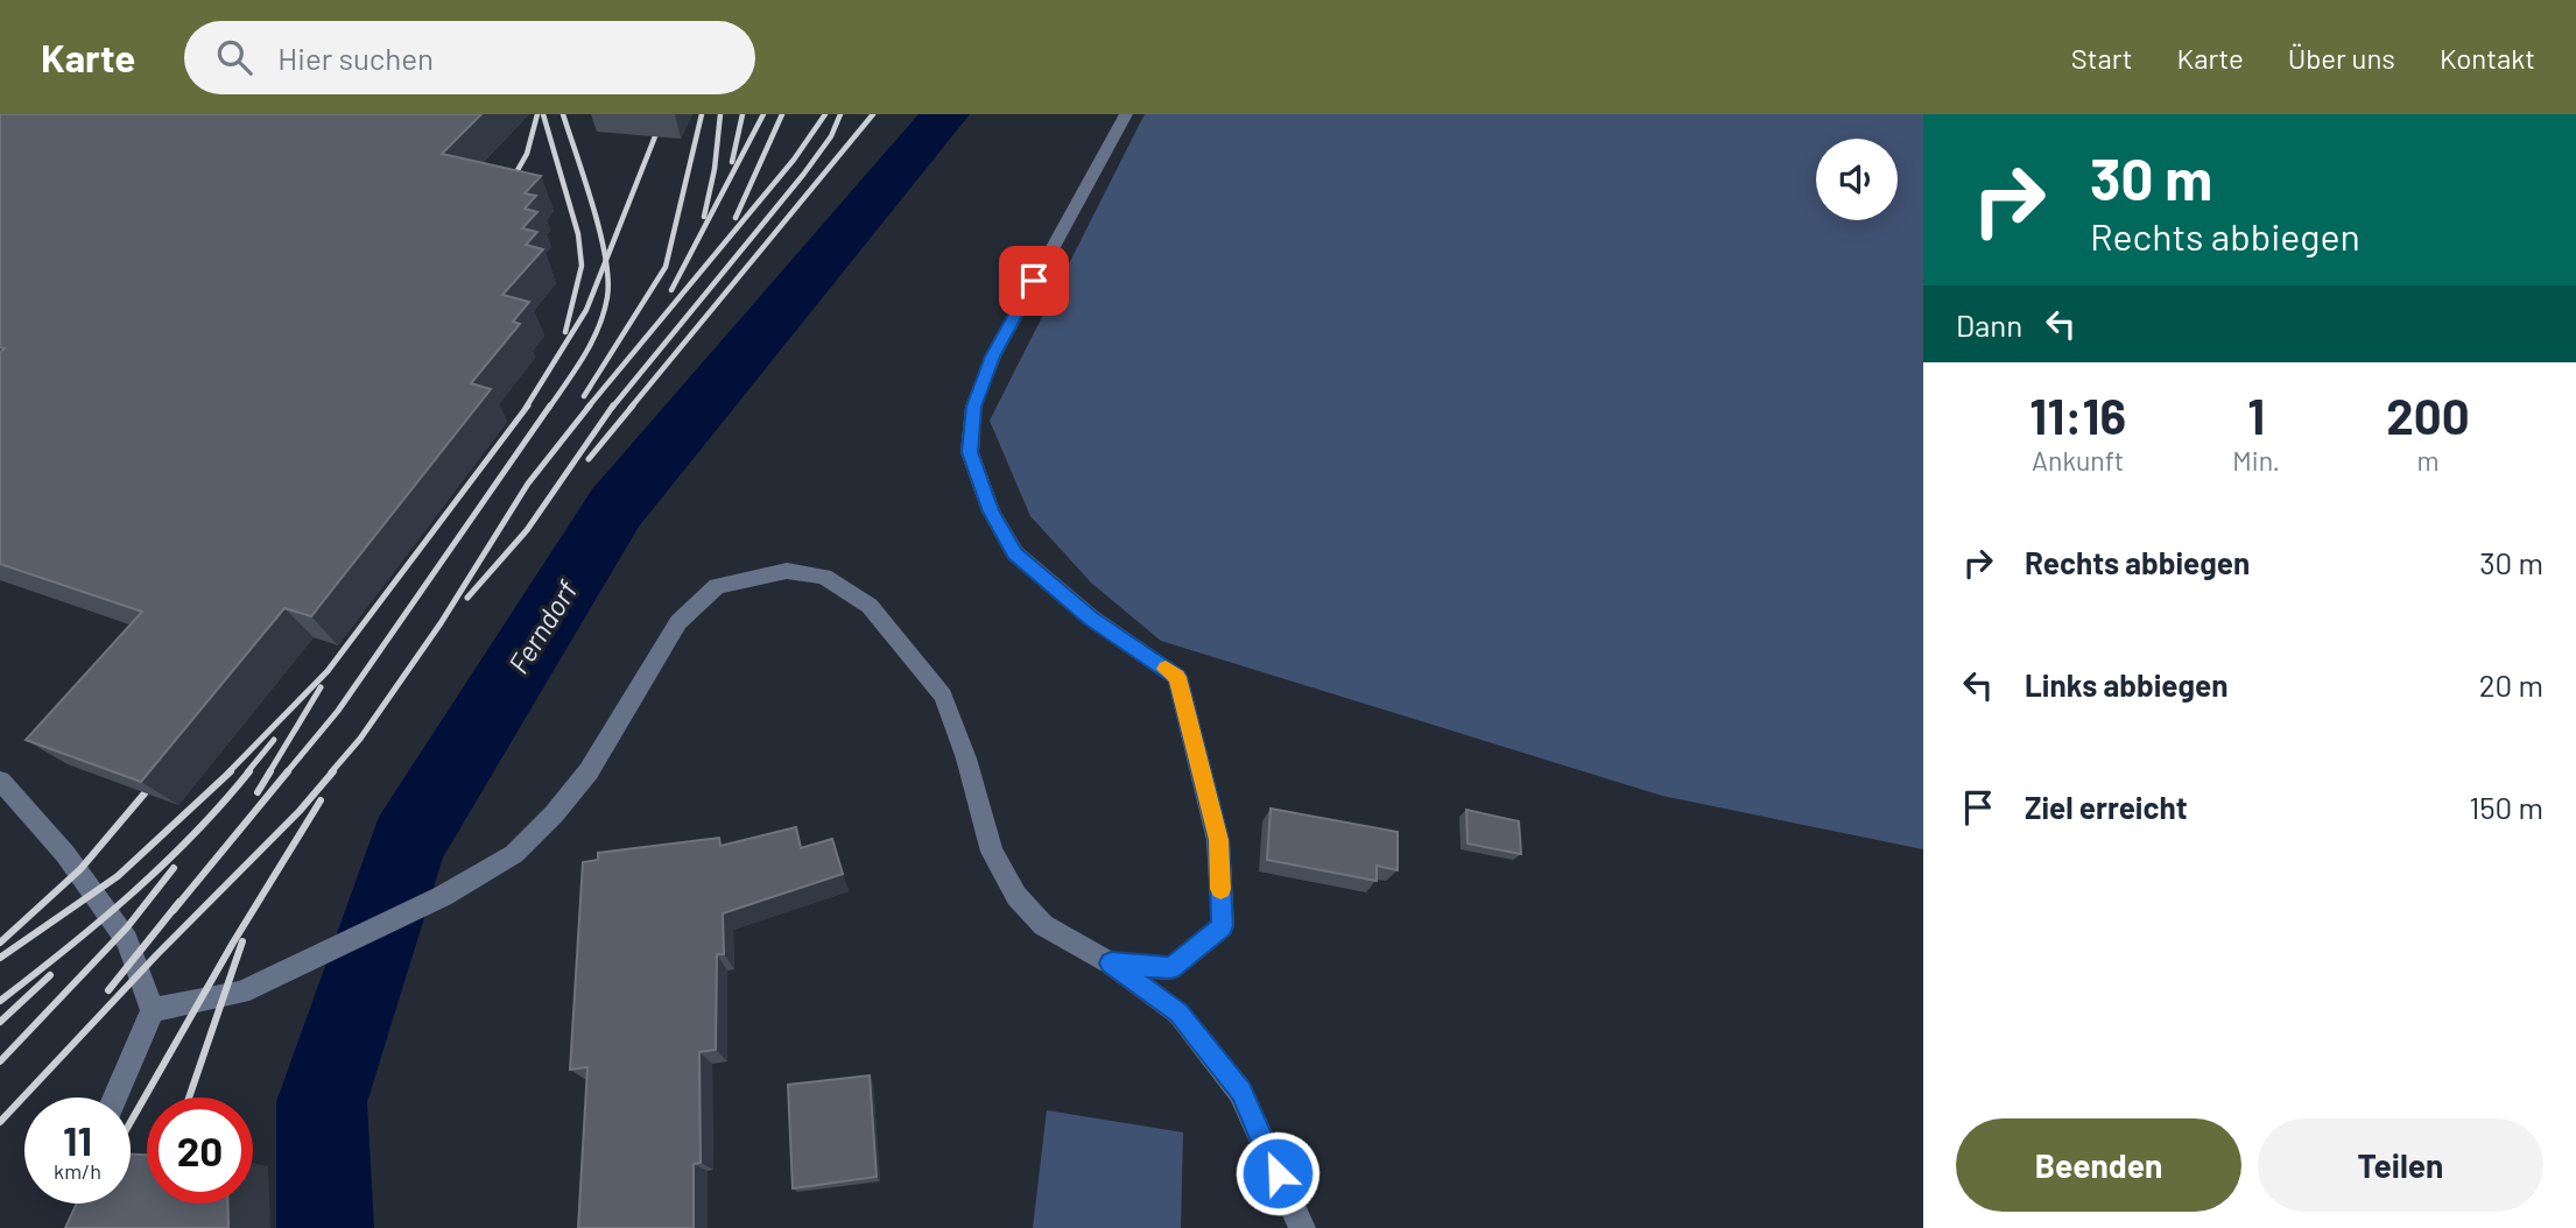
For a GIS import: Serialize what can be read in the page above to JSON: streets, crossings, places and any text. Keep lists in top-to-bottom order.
{
  "water": ["Ferndorf"],
  "page": {
    "header": "Karte",
    "search": "Hier suchen",
    "nav": [
      "Start",
      "Karte",
      "Über uns",
      "Kontakt"
    ],
    "turn": ["30 m", "Rechts abbiegen"],
    "then": "Dann",
    "eta": [
      "11:16",
      "Ankunft",
      "1",
      "Min.",
      "200",
      "m"
    ],
    "list": [
      {
        "name": "Rechts abbiegen",
        "value": "30 m"
      },
      {
        "name": "Links abbiegen",
        "value": "20 m"
      },
      {
        "name": "Ziel erreicht",
        "value": "150 m"
      }
    ],
    "speed": "11 km/h",
    "limit": "20",
    "buttons": ["Beenden", "Teilen"]
  }
}
